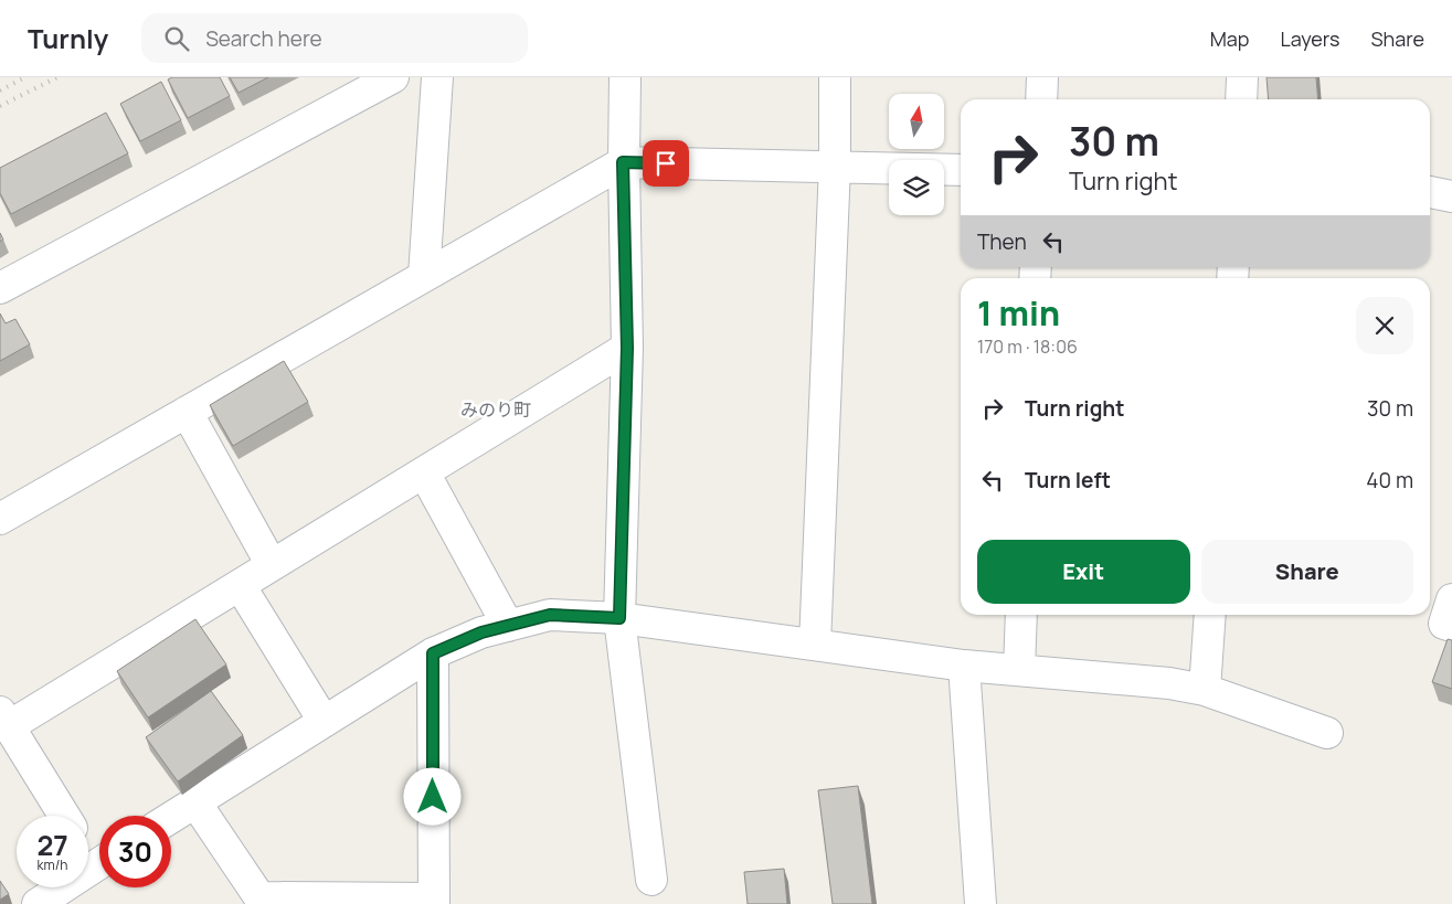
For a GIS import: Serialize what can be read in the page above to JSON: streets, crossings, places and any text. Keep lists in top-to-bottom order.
{
  "districts": ["みのり町"],
  "north": "top",
  "page": {
    "header": "Turnly",
    "search": "Search here",
    "nav": ["Map", "Layers", "Share"],
    "turn": ["30 m", "Turn right"],
    "then": "Then",
    "heading": ["1 min", "170 m · 18:06"],
    "list": [
      {
        "name": "Turn right",
        "value": "30 m"
      },
      {
        "name": "Turn left",
        "value": "40 m"
      }
    ],
    "buttons": ["Exit", "Share"],
    "speed": "27 km/h",
    "limit": "30"
  }
}
